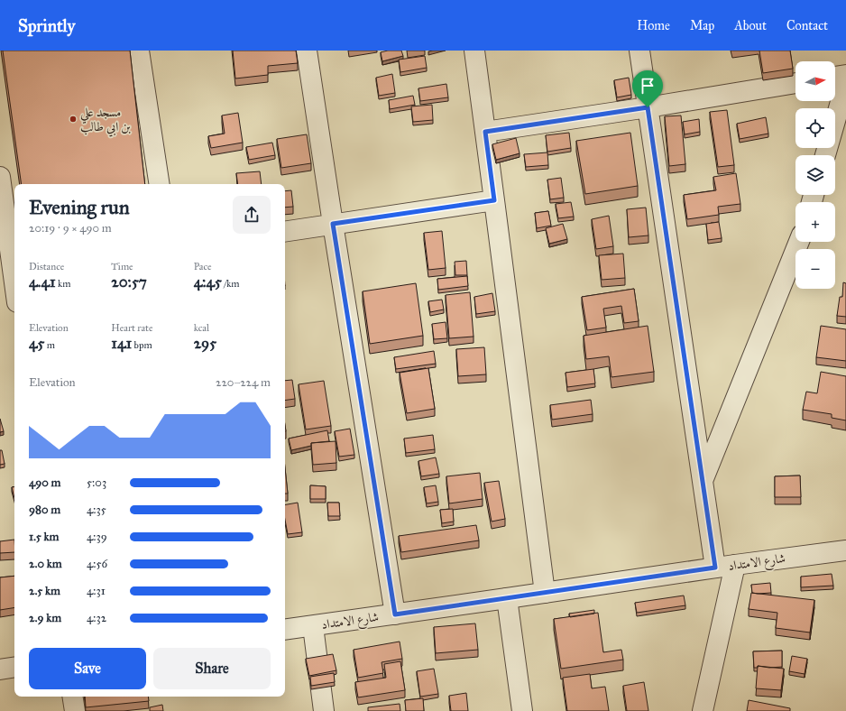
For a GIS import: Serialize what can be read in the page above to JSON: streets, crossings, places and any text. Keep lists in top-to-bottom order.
{
  "streets": {
    "street": ["شارع الامتداد"]
  },
  "places": ["مسجد علي بن ابي طالب"],
  "north": "right",
  "page": {
    "header": "Sprintly",
    "nav": [
      "Home",
      "Map",
      "About",
      "Contact"
    ],
    "map_buttons": ["+", "−"],
    "heading": ["Evening run", "20:19 · 9 × 490 m"],
    "stats": [
      ["Distance", "4.41 km"],
      ["Time", "20:57"],
      ["Pace", "4:45 /km"],
      ["Elevation", "45 m"],
      ["Heart rate", "141 bpm"],
      ["kcal", "295"]
    ],
    "chart": ["Elevation", "220–224 m"],
    "list": [
      {
        "name": "490 m",
        "note": "5:03"
      },
      {
        "name": "980 m",
        "note": "4:35"
      },
      {
        "name": "1.5 km",
        "note": "4:39"
      },
      {
        "name": "2.0 km",
        "note": "4:56"
      },
      {
        "name": "2.5 km",
        "note": "4:31"
      },
      {
        "name": "2.9 km",
        "note": "4:32"
      }
    ],
    "buttons": ["Save", "Share"]
  }
}
